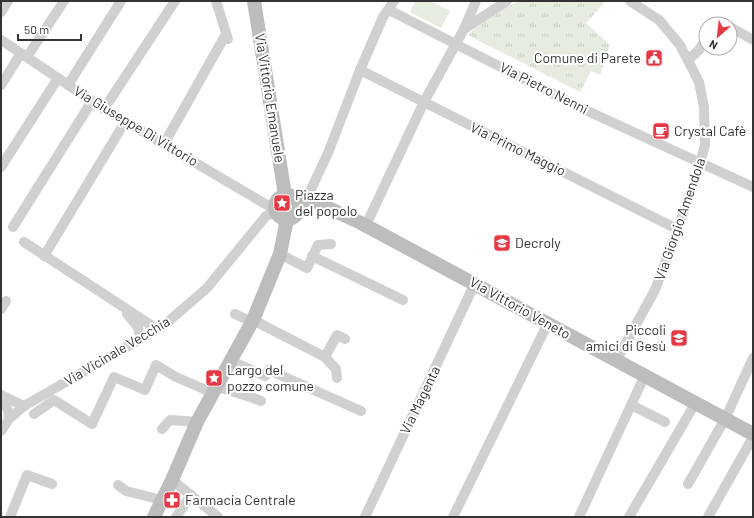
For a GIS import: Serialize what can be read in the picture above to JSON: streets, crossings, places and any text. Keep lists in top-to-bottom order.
{
  "streets": {
    "street": [
      "Via Pietro Nenni",
      "Via Vittorio Emanuele",
      "Via Giuseppe Di Vittorio",
      "Via Primo Maggio",
      "Via Giorgio Amendola",
      "Via Vittorio Veneto",
      "Via Vicinale Vecchia",
      "Via Magenta"
    ]
  },
  "crossings": [
    ["Via Pietro Nenni", "Via Giorgio Amendola"],
    ["Via Vittorio Emanuele", "Via Vittorio Veneto"],
    ["Via Giuseppe Di Vittorio", "Via Vicinale Vecchia"],
    ["Via Primo Maggio", "Via Giorgio Amendola"],
    ["Via Giorgio Amendola", "Via Vittorio Veneto"],
    ["Via Vittorio Veneto", "Via Magenta"]
  ],
  "places": {
    "public building": ["Comune di Parete"],
    "cafe": ["Crystal Cafè"],
    "place": ["Piazza del popolo", "Largo del pozzo comune"],
    "school or university": ["Decroly", "Piccoli amici di Gesù"],
    "pharmacy": ["Farmacia Centrale"]
  },
  "scale_bar": "50 m",
  "north": "bottom left"
}
